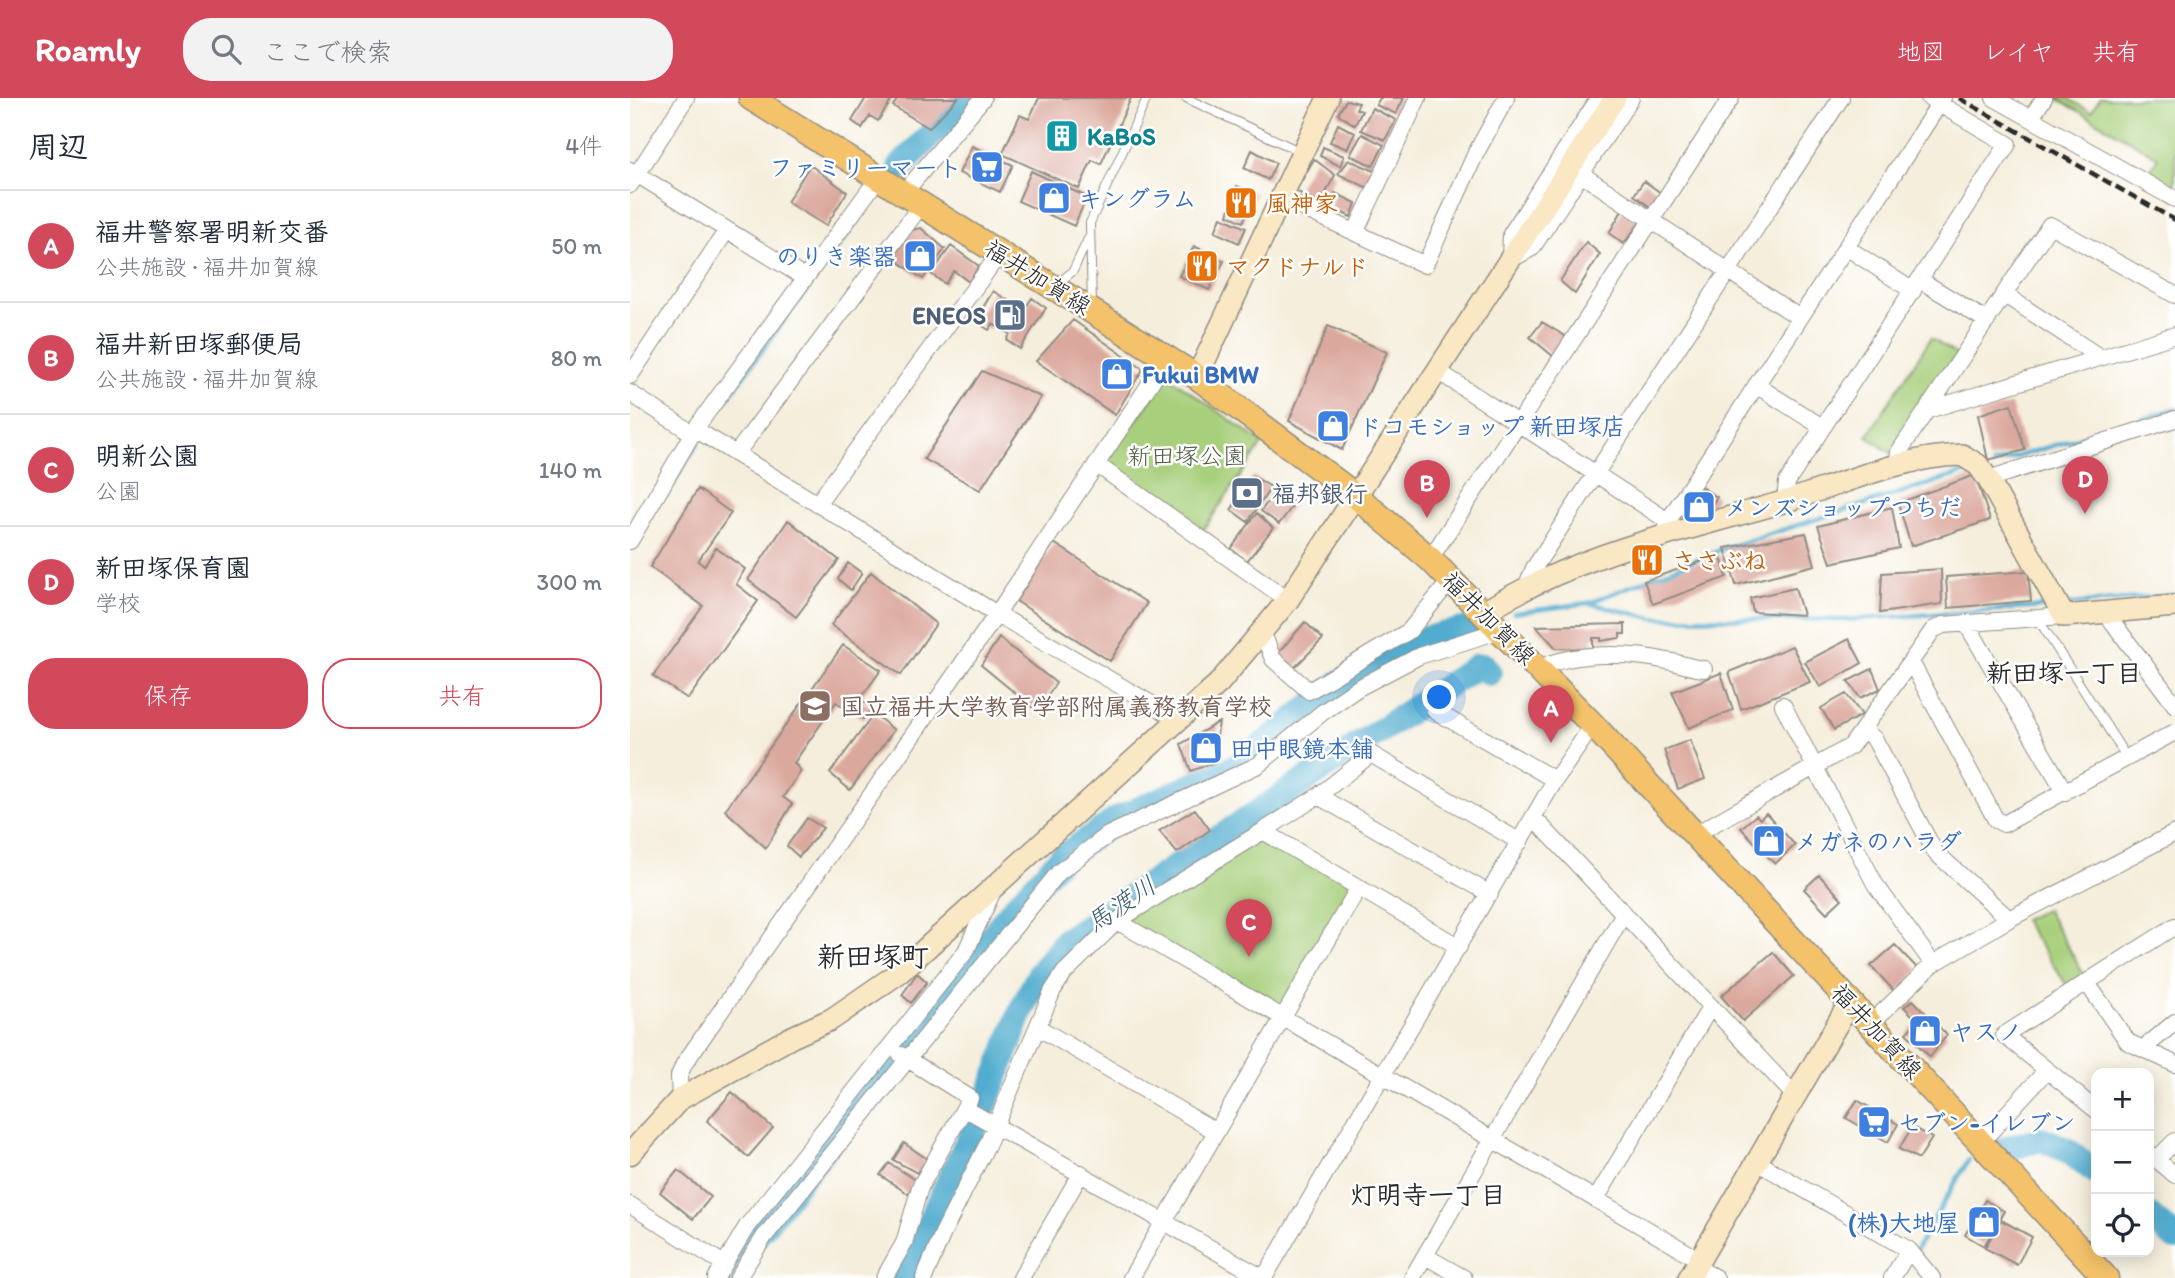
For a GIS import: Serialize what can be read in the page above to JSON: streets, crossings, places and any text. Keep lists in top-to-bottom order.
{
  "streets": {
    "main road": ["福井加賀線"]
  },
  "districts": ["新田塚一丁目", "新田塚町", "灯明寺一丁目"],
  "water": ["馬渡川"],
  "parks": ["新田塚公園"],
  "places": {
    "building": ["KaBoS"],
    "supermarket": ["ファミリーマート", "セブン-イレブン"],
    "shop": [
      "キングラム",
      "のりき楽器",
      "Fukui BMW",
      "ドコモショップ 新田塚店",
      "メンズショップつちだ",
      "田中眼鏡本舗",
      "メガネのハラダ",
      "ヤスノ",
      "(株)大地屋"
    ],
    "restaurant": ["風神家", "マクドナルド", "ささぶね"],
    "fuel station": ["ENEOS"],
    "bank": ["福邦銀行"],
    "school or university": ["国立福井大学教育学部附属義務教育学校"]
  },
  "page": {
    "header": "Roamly",
    "search": "ここで検索",
    "nav": ["地図", "レイヤ", "共有"],
    "heading": ["周辺", "4件"],
    "list": [
      {
        "mark": "A",
        "name": "福井警察署明新交番",
        "note": "公共施設 · 福井加賀線",
        "value": "50 m"
      },
      {
        "mark": "B",
        "name": "福井新田塚郵便局",
        "note": "公共施設 · 福井加賀線",
        "value": "80 m"
      },
      {
        "mark": "C",
        "name": "明新公園",
        "note": "公園",
        "value": "140 m"
      },
      {
        "mark": "D",
        "name": "新田塚保育園",
        "note": "学校",
        "value": "300 m"
      }
    ],
    "pins": [
      "D",
      "B",
      "A",
      "C"
    ],
    "buttons": ["保存", "共有"],
    "map_buttons": ["+", "−"]
  }
}
